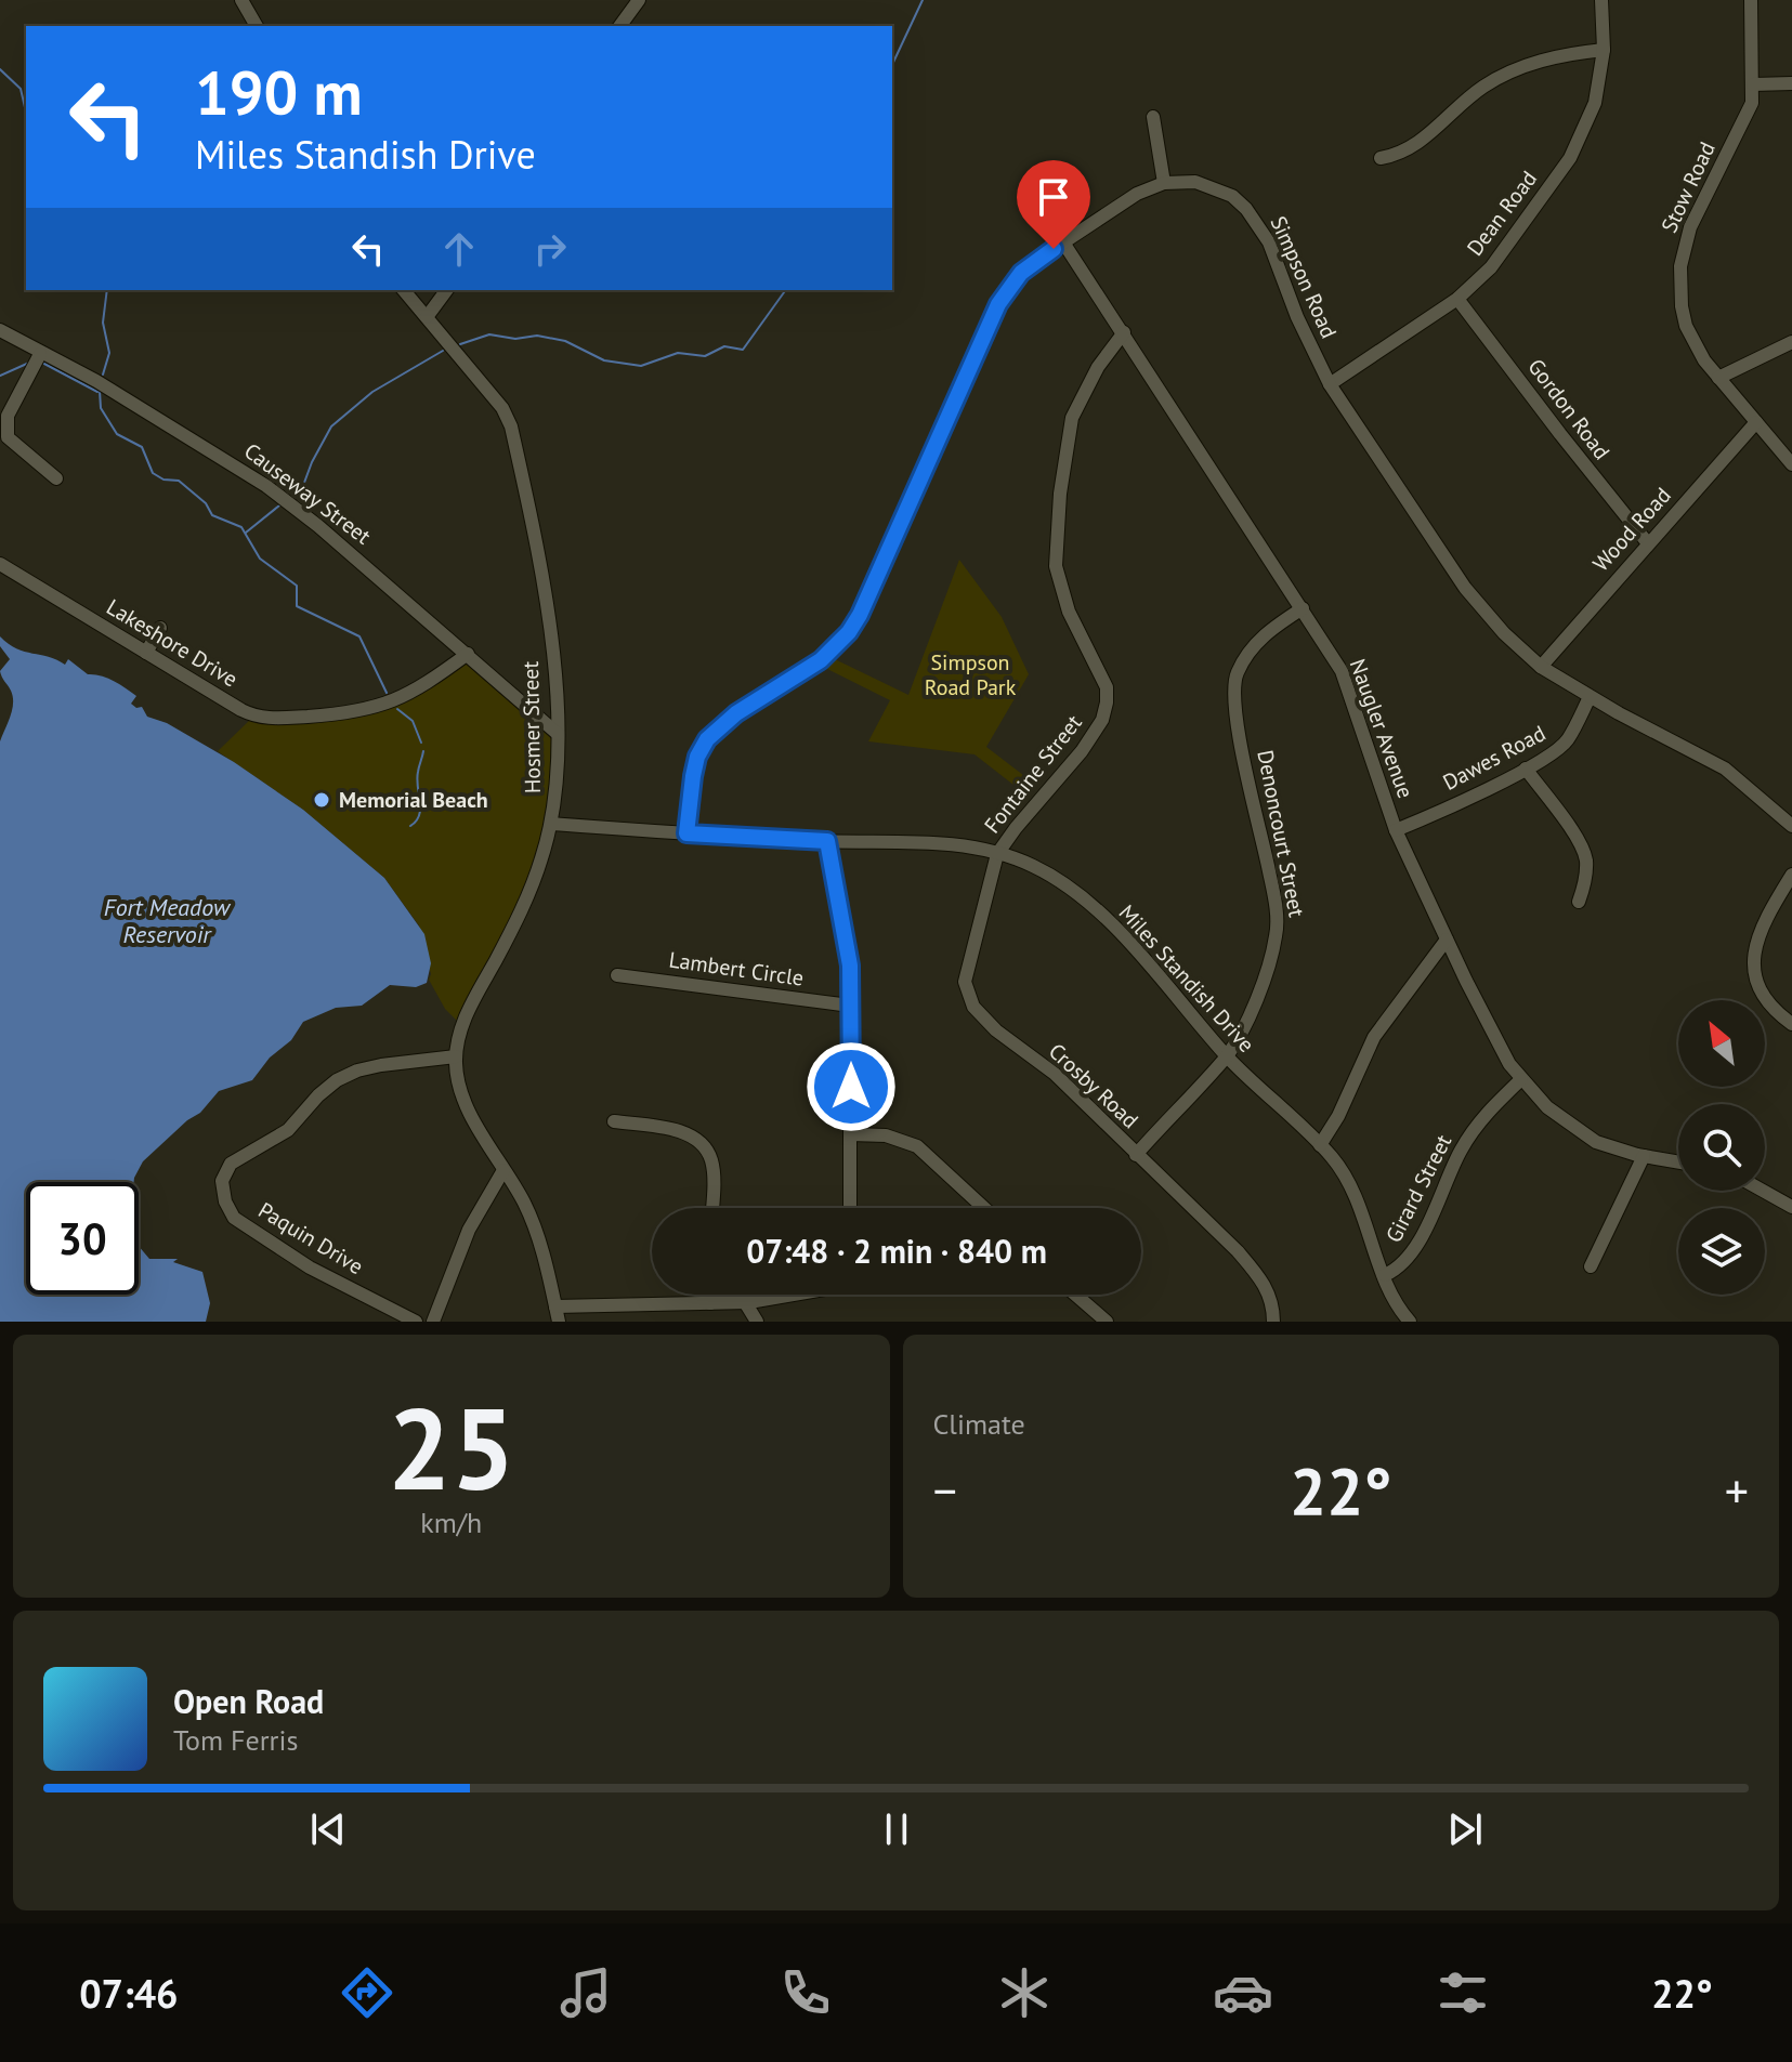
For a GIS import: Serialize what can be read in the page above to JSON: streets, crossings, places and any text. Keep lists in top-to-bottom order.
{
  "streets": {
    "street": [
      "Stow Road",
      "Dean Road",
      "Simpson Road",
      "Gordon Road",
      "Causeway Street",
      "Wood Road",
      "Lakeshore Drive",
      "Hosmer Street",
      "Naugler Avenue",
      "Dawes Road",
      "Fontaine Street",
      "Denoncourt Street",
      "Lambert Circle",
      "Miles Standish Drive",
      "Crosby Road",
      "Girard Street",
      "Paquin Drive"
    ]
  },
  "crossings": [
    ["Stow Road", "Wood Road"],
    ["Dean Road", "Simpson Road"],
    ["Dean Road", "Gordon Road"],
    ["Simpson Road", "Wood Road"],
    ["Simpson Road", "Naugler Avenue"],
    ["Simpson Road", "Dawes Road"],
    ["Simpson Road", "Miles Standish Drive"],
    ["Gordon Road", "Wood Road"],
    ["Causeway Street", "Lakeshore Drive"],
    ["Causeway Street", "Hosmer Street"],
    ["Hosmer Street", "Miles Standish Drive"],
    ["Hosmer Street", "Paquin Drive"],
    ["Naugler Avenue", "Dawes Road"],
    ["Naugler Avenue", "Fontaine Street"],
    ["Naugler Avenue", "Denoncourt Street"],
    ["Naugler Avenue", "Girard Street"],
    ["Fontaine Street", "Miles Standish Drive"],
    ["Fontaine Street", "Crosby Road"],
    ["Denoncourt Street", "Miles Standish Drive"],
    ["Denoncourt Street", "Crosby Road"],
    ["Miles Standish Drive", "Crosby Road"],
    ["Miles Standish Drive", "Girard Street"]
  ],
  "water": ["Fort Meadow Reservoir"],
  "parks": ["Simpson Road Park"],
  "places": ["Memorial Beach"],
  "north": "top left",
  "page": {
    "turn": ["190 m", "Miles Standish Drive"],
    "limit": "30",
    "trip": "07:48 · 2 min · 840 m",
    "tile": [
      ["25", "km/h"],
      "Climate"
    ],
    "heat": ["−", "22°", "+"],
    "song": ["Open Road", "Tom Ferris"],
    "tabs": ["07:46", "22°"]
  }
}
